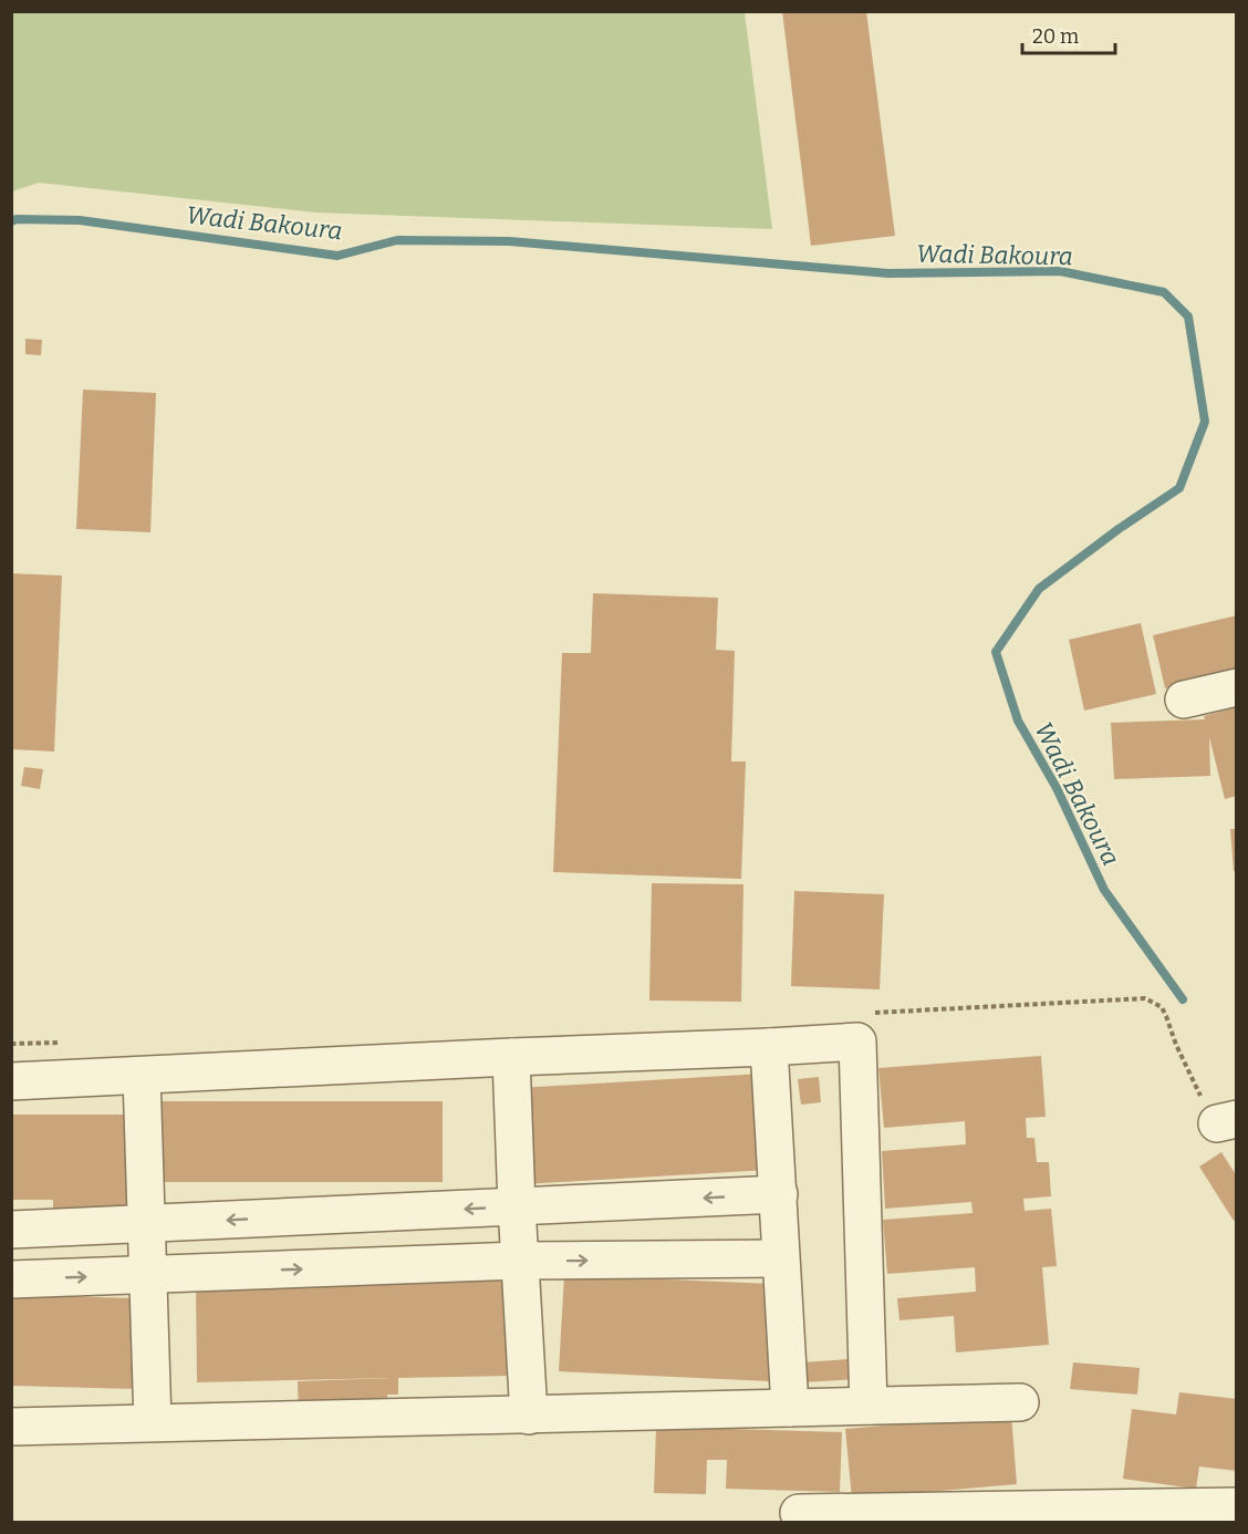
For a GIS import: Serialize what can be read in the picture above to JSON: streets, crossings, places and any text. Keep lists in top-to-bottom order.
{
  "water": ["Wadi Bakoura"],
  "scale_bar": "20 m"
}
